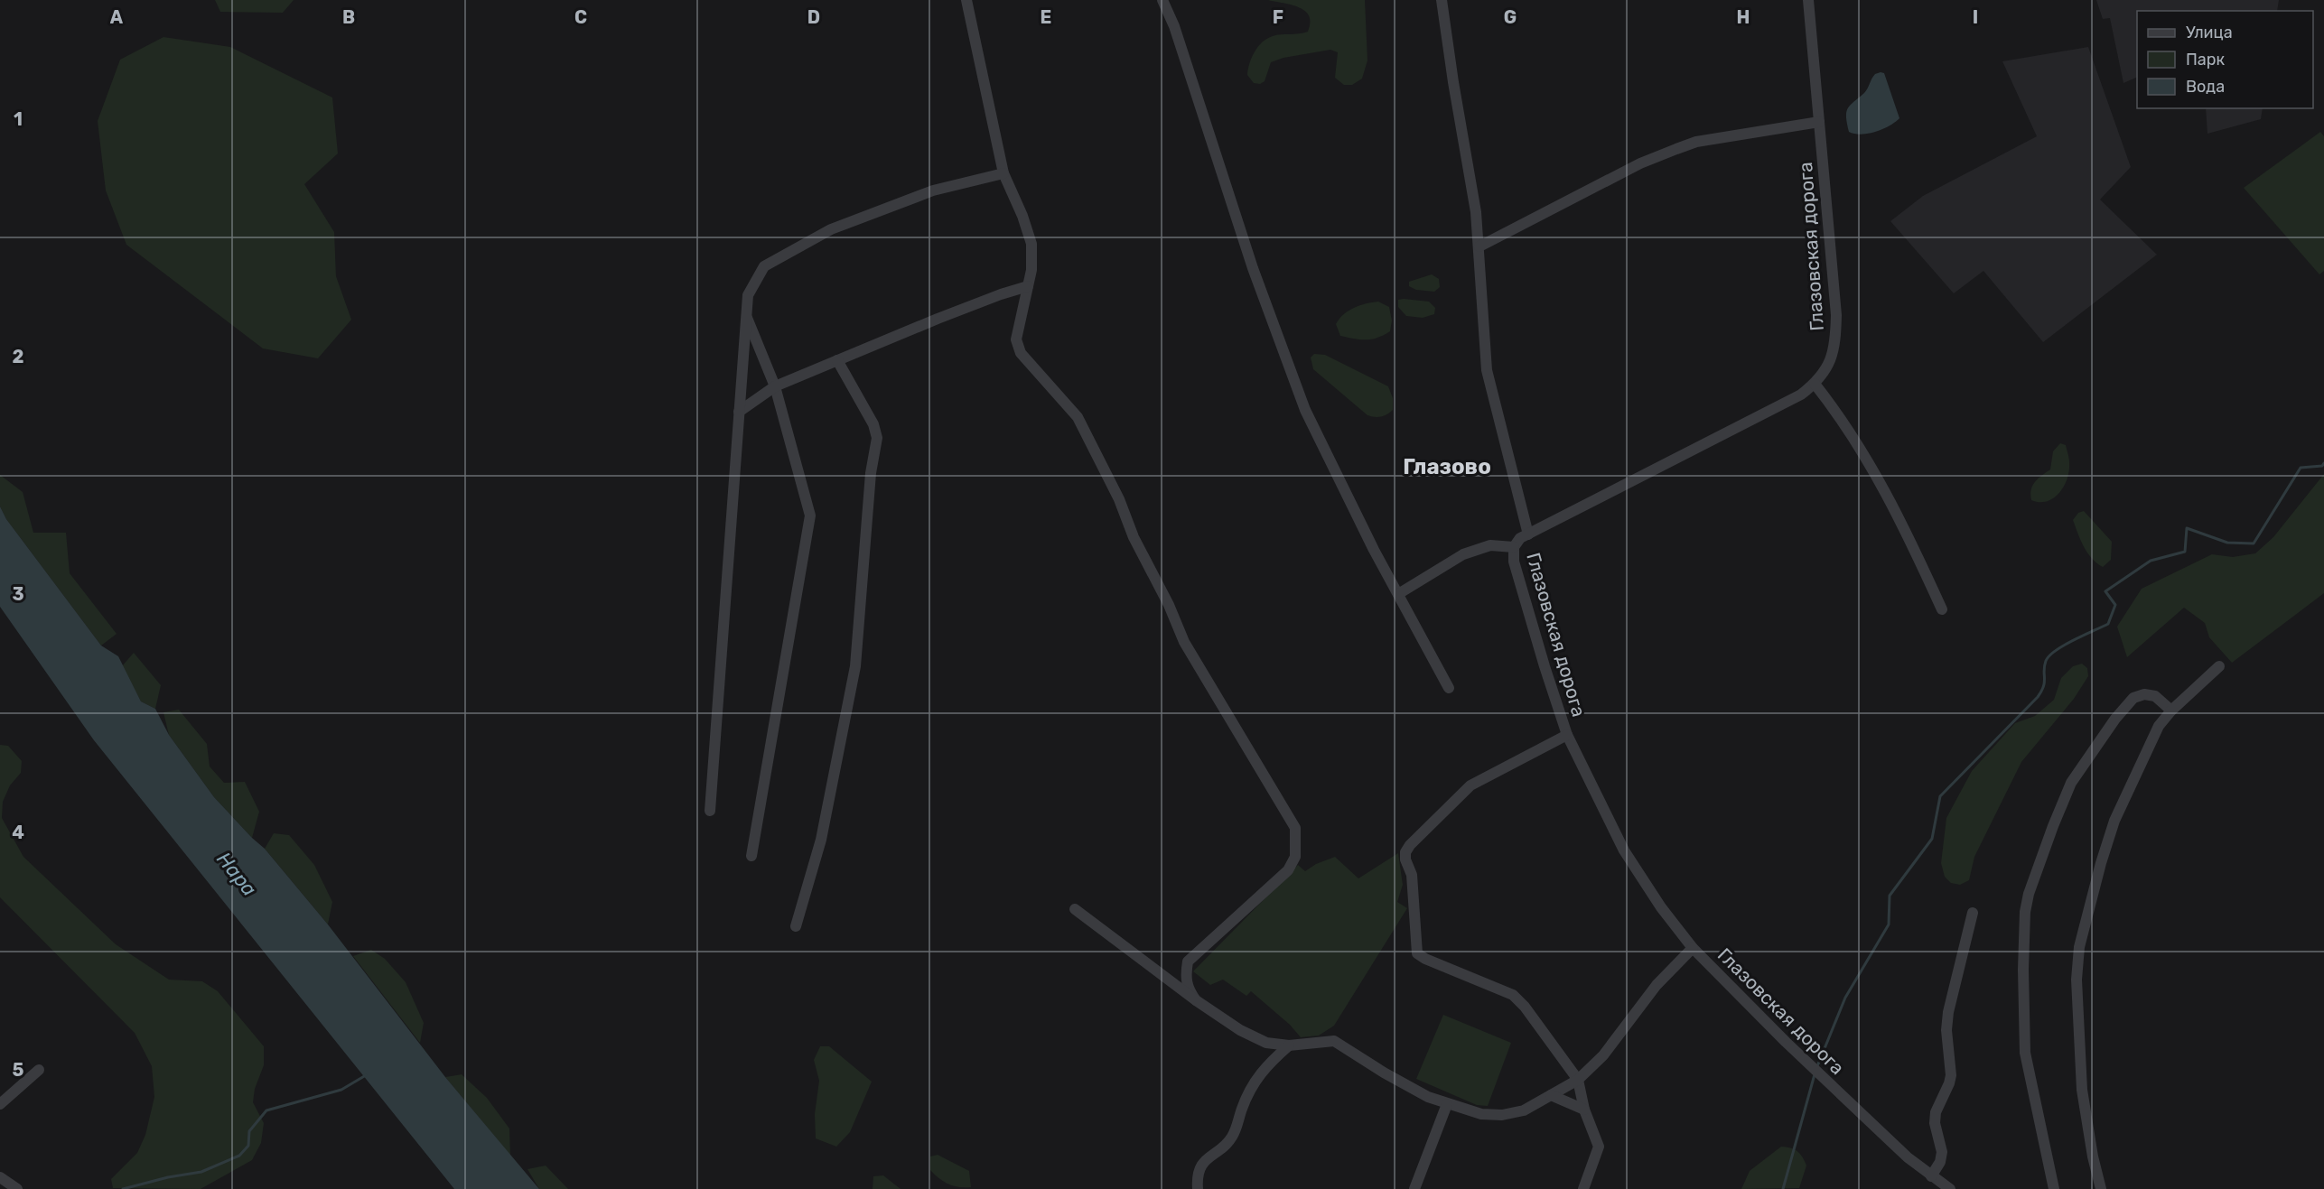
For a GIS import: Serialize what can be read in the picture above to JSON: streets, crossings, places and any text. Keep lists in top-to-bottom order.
{
  "streets": {
    "street": ["Глазовская дорога"]
  },
  "districts": ["Глазово"],
  "water": ["Нара"],
  "legend": ["Улица", "Парк", "Вода"],
  "grid": {
    "columns": [
      "A",
      "B",
      "C",
      "D",
      "E",
      "F",
      "G",
      "H",
      "I"
    ],
    "rows": [
      "1",
      "2",
      "3",
      "4",
      "5"
    ]
  }
}
